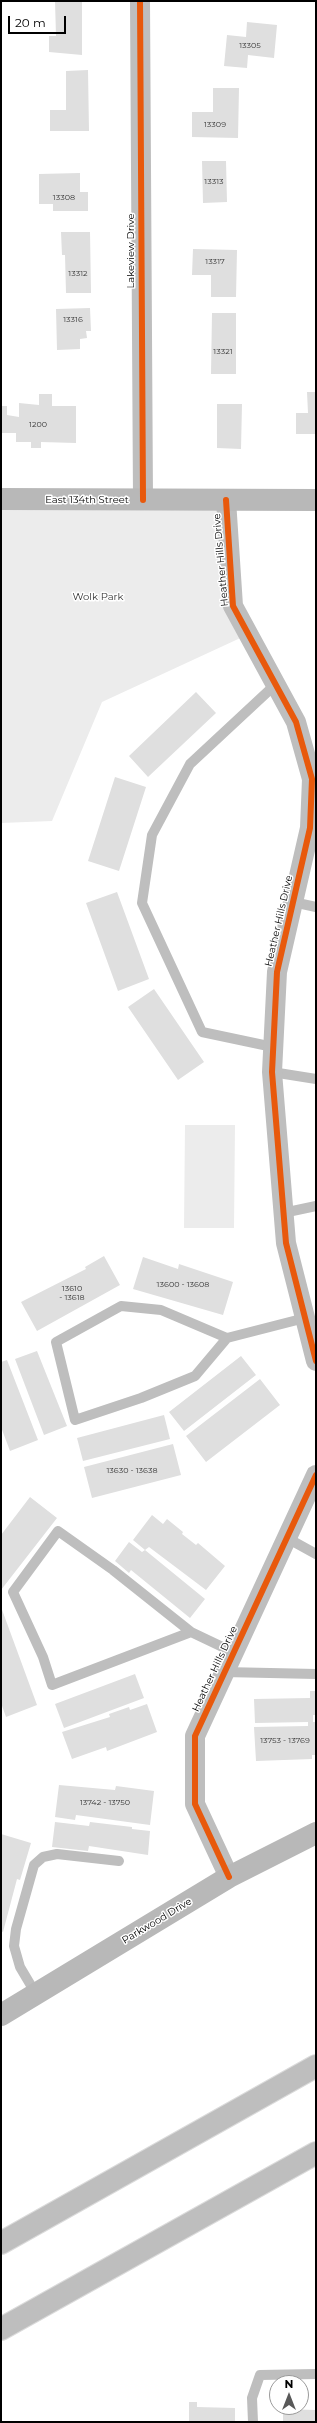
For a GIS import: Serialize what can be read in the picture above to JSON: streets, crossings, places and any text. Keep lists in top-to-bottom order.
{
  "streets": {
    "street": [
      "Lakeview Drive",
      "East 134th Street",
      "Heather Hills Drive",
      "Parkwood Drive"
    ]
  },
  "crossings": [
    ["Lakeview Drive", "East 134th Street"],
    ["East 134th Street", "Heather Hills Drive"],
    ["Heather Hills Drive", "Parkwood Drive"]
  ],
  "parks": ["Wolk Park"],
  "house_numbers": [
    "13305",
    "13309",
    "13313",
    "13308",
    "13317",
    "13312",
    "13316",
    "13321",
    "1200",
    "13600 - 13608",
    "13610 - 13618",
    "13630 - 13638",
    "13753 - 13769",
    "13742 - 13750"
  ],
  "scale_bar": "20 m",
  "north": "top"
}
